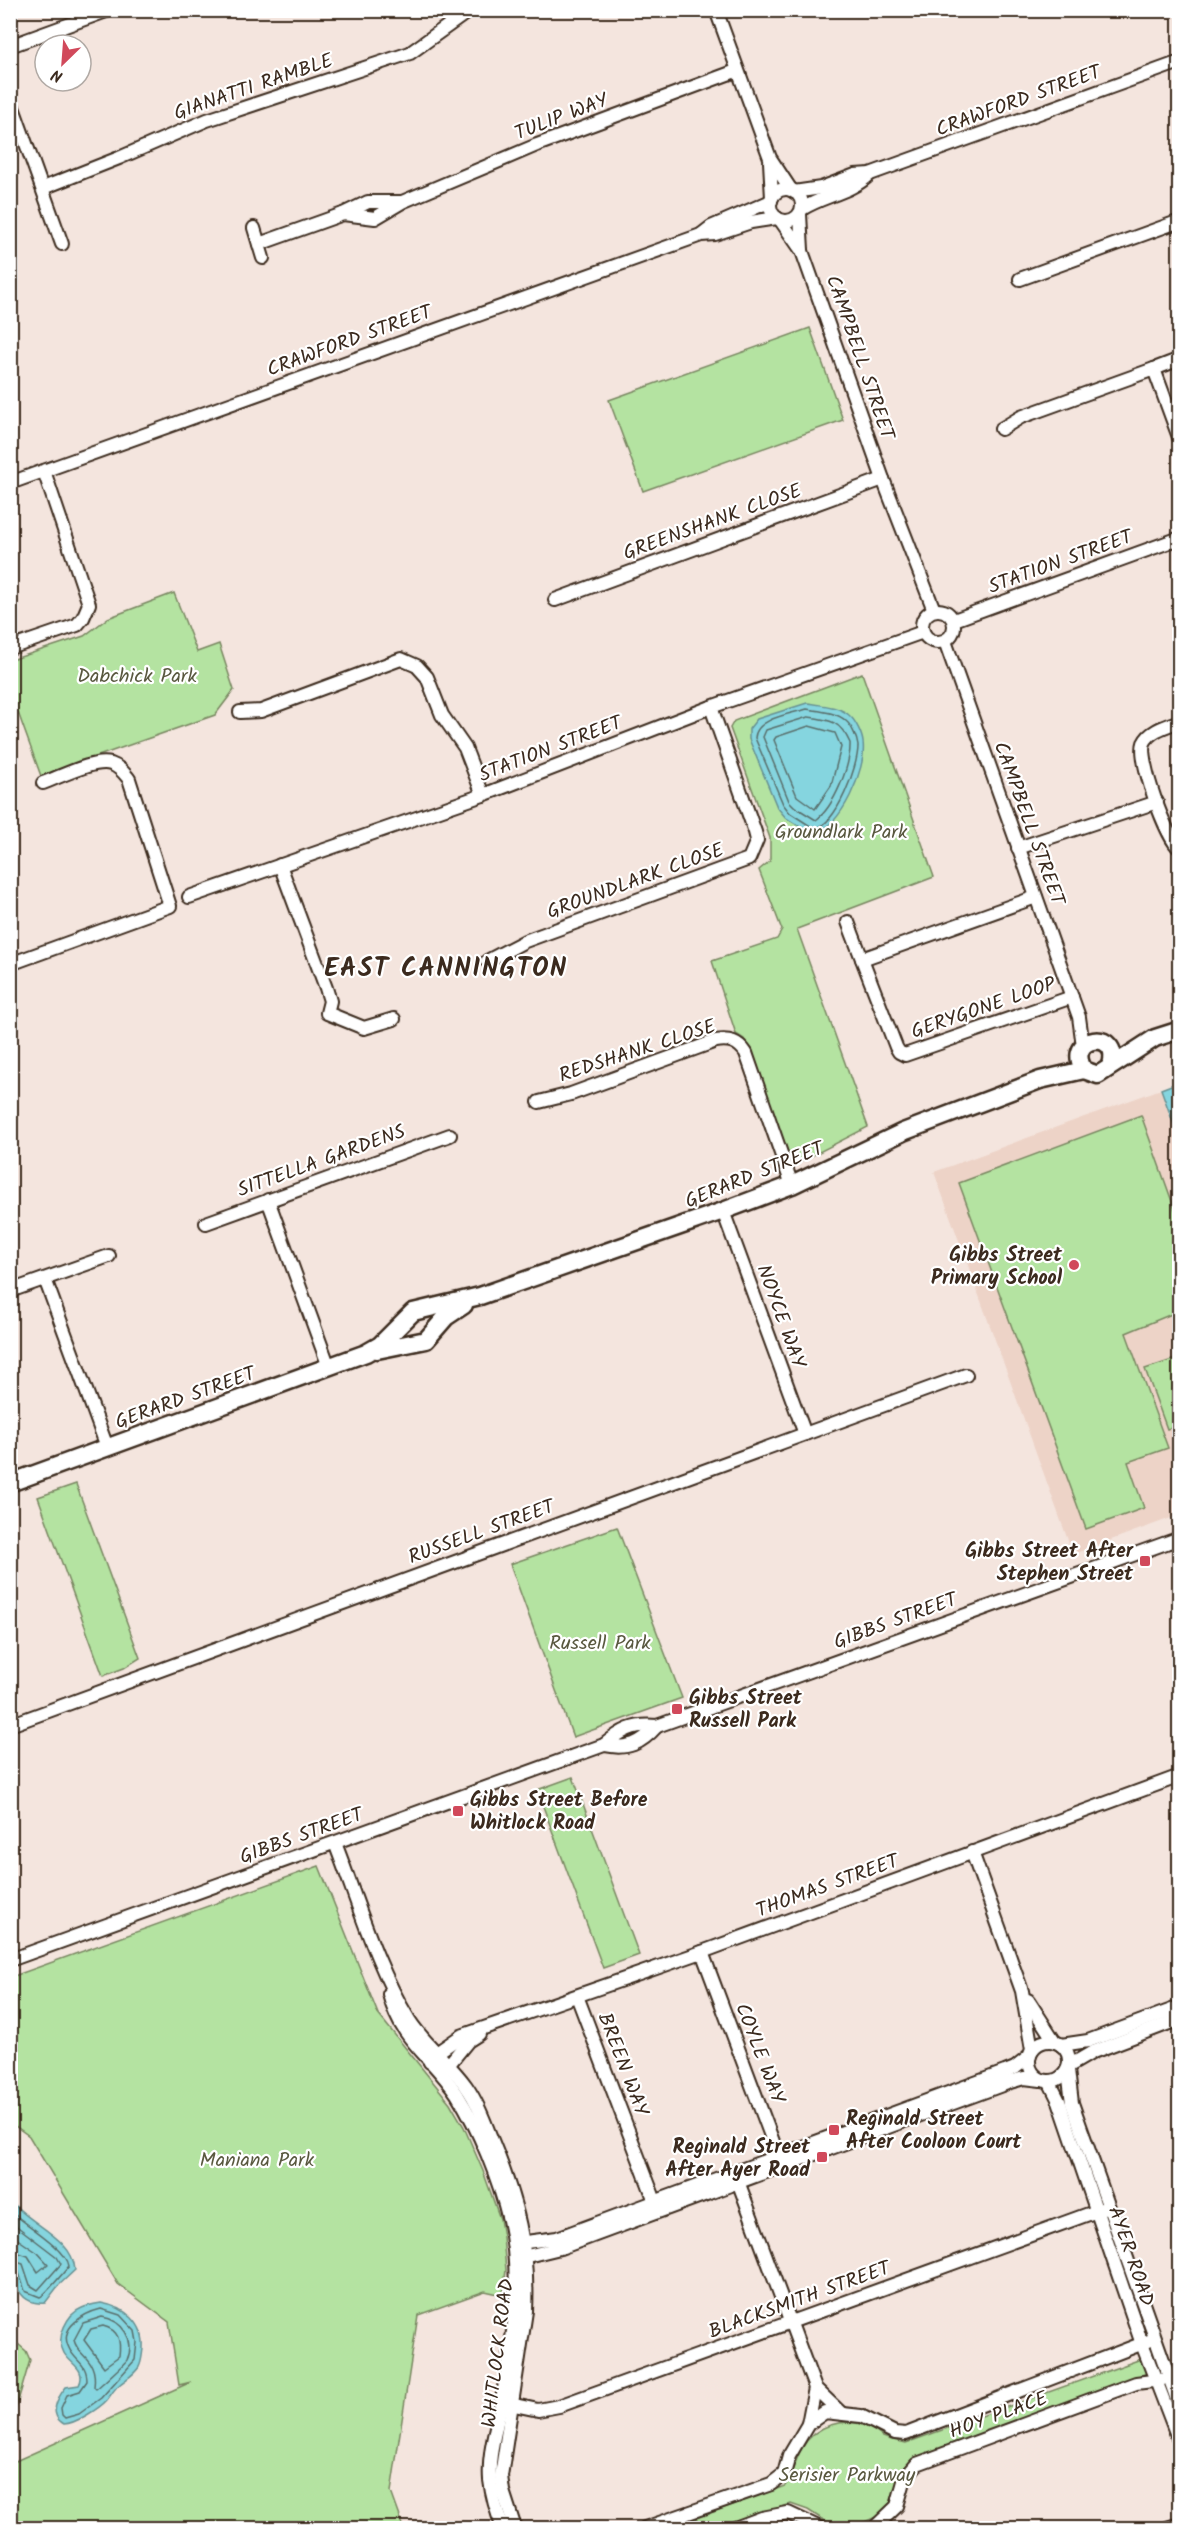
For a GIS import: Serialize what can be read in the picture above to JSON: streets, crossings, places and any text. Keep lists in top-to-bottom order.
{
  "streets": {
    "street": [
      "GIANATTI RAMBLE",
      "CRAWFORD STREET",
      "TULIP WAY",
      "CAMPBELL STREET",
      "GREENSHANK CLOSE",
      "STATION STREET",
      "GROUNDLARK CLOSE",
      "GERYGONE LOOP",
      "REDSHANK CLOSE",
      "SITTELLA GARDENS",
      "GERARD STREET",
      "NOYCE WAY",
      "RUSSELL STREET",
      "GIBBS STREET",
      "THOMAS STREET",
      "COYLE WAY",
      "BREEN WAY",
      "AYER ROAD",
      "BLACKSMITH STREET",
      "WHITLOCK ROAD",
      "HOY PLACE"
    ]
  },
  "crossings": [
    ["CRAWFORD STREET", "CAMPBELL STREET"],
    ["CAMPBELL STREET", "GREENSHANK CLOSE"],
    ["CAMPBELL STREET", "STATION STREET"],
    ["CAMPBELL STREET", "GERYGONE LOOP"],
    ["CAMPBELL STREET", "GERARD STREET"],
    ["STATION STREET", "GROUNDLARK CLOSE"],
    ["REDSHANK CLOSE", "GERARD STREET"],
    ["GERARD STREET", "NOYCE WAY"],
    ["NOYCE WAY", "RUSSELL STREET"],
    ["GIBBS STREET", "WHITLOCK ROAD"],
    ["THOMAS STREET", "COYLE WAY"],
    ["THOMAS STREET", "BREEN WAY"],
    ["THOMAS STREET", "WHITLOCK ROAD"],
    ["AYER ROAD", "BLACKSMITH STREET"],
    ["AYER ROAD", "HOY PLACE"],
    ["BLACKSMITH STREET", "WHITLOCK ROAD"]
  ],
  "districts": ["EAST CANNINGTON"],
  "parks": [
    "Dabchick Park",
    "Groundlark Park",
    "Russell Park",
    "Maniana Park",
    "Serisier Parkway"
  ],
  "places": {
    "other": ["Gibbs Street Primary School"],
    "transit": [
      "Gibbs Street After Stephen Street",
      "Gibbs Street Russell Park",
      "Gibbs Street Before Whitlock Road",
      "Reginald Street After Cooloon Court",
      "Reginald Street After Ayer Road"
    ]
  },
  "north": "bottom left"
}
